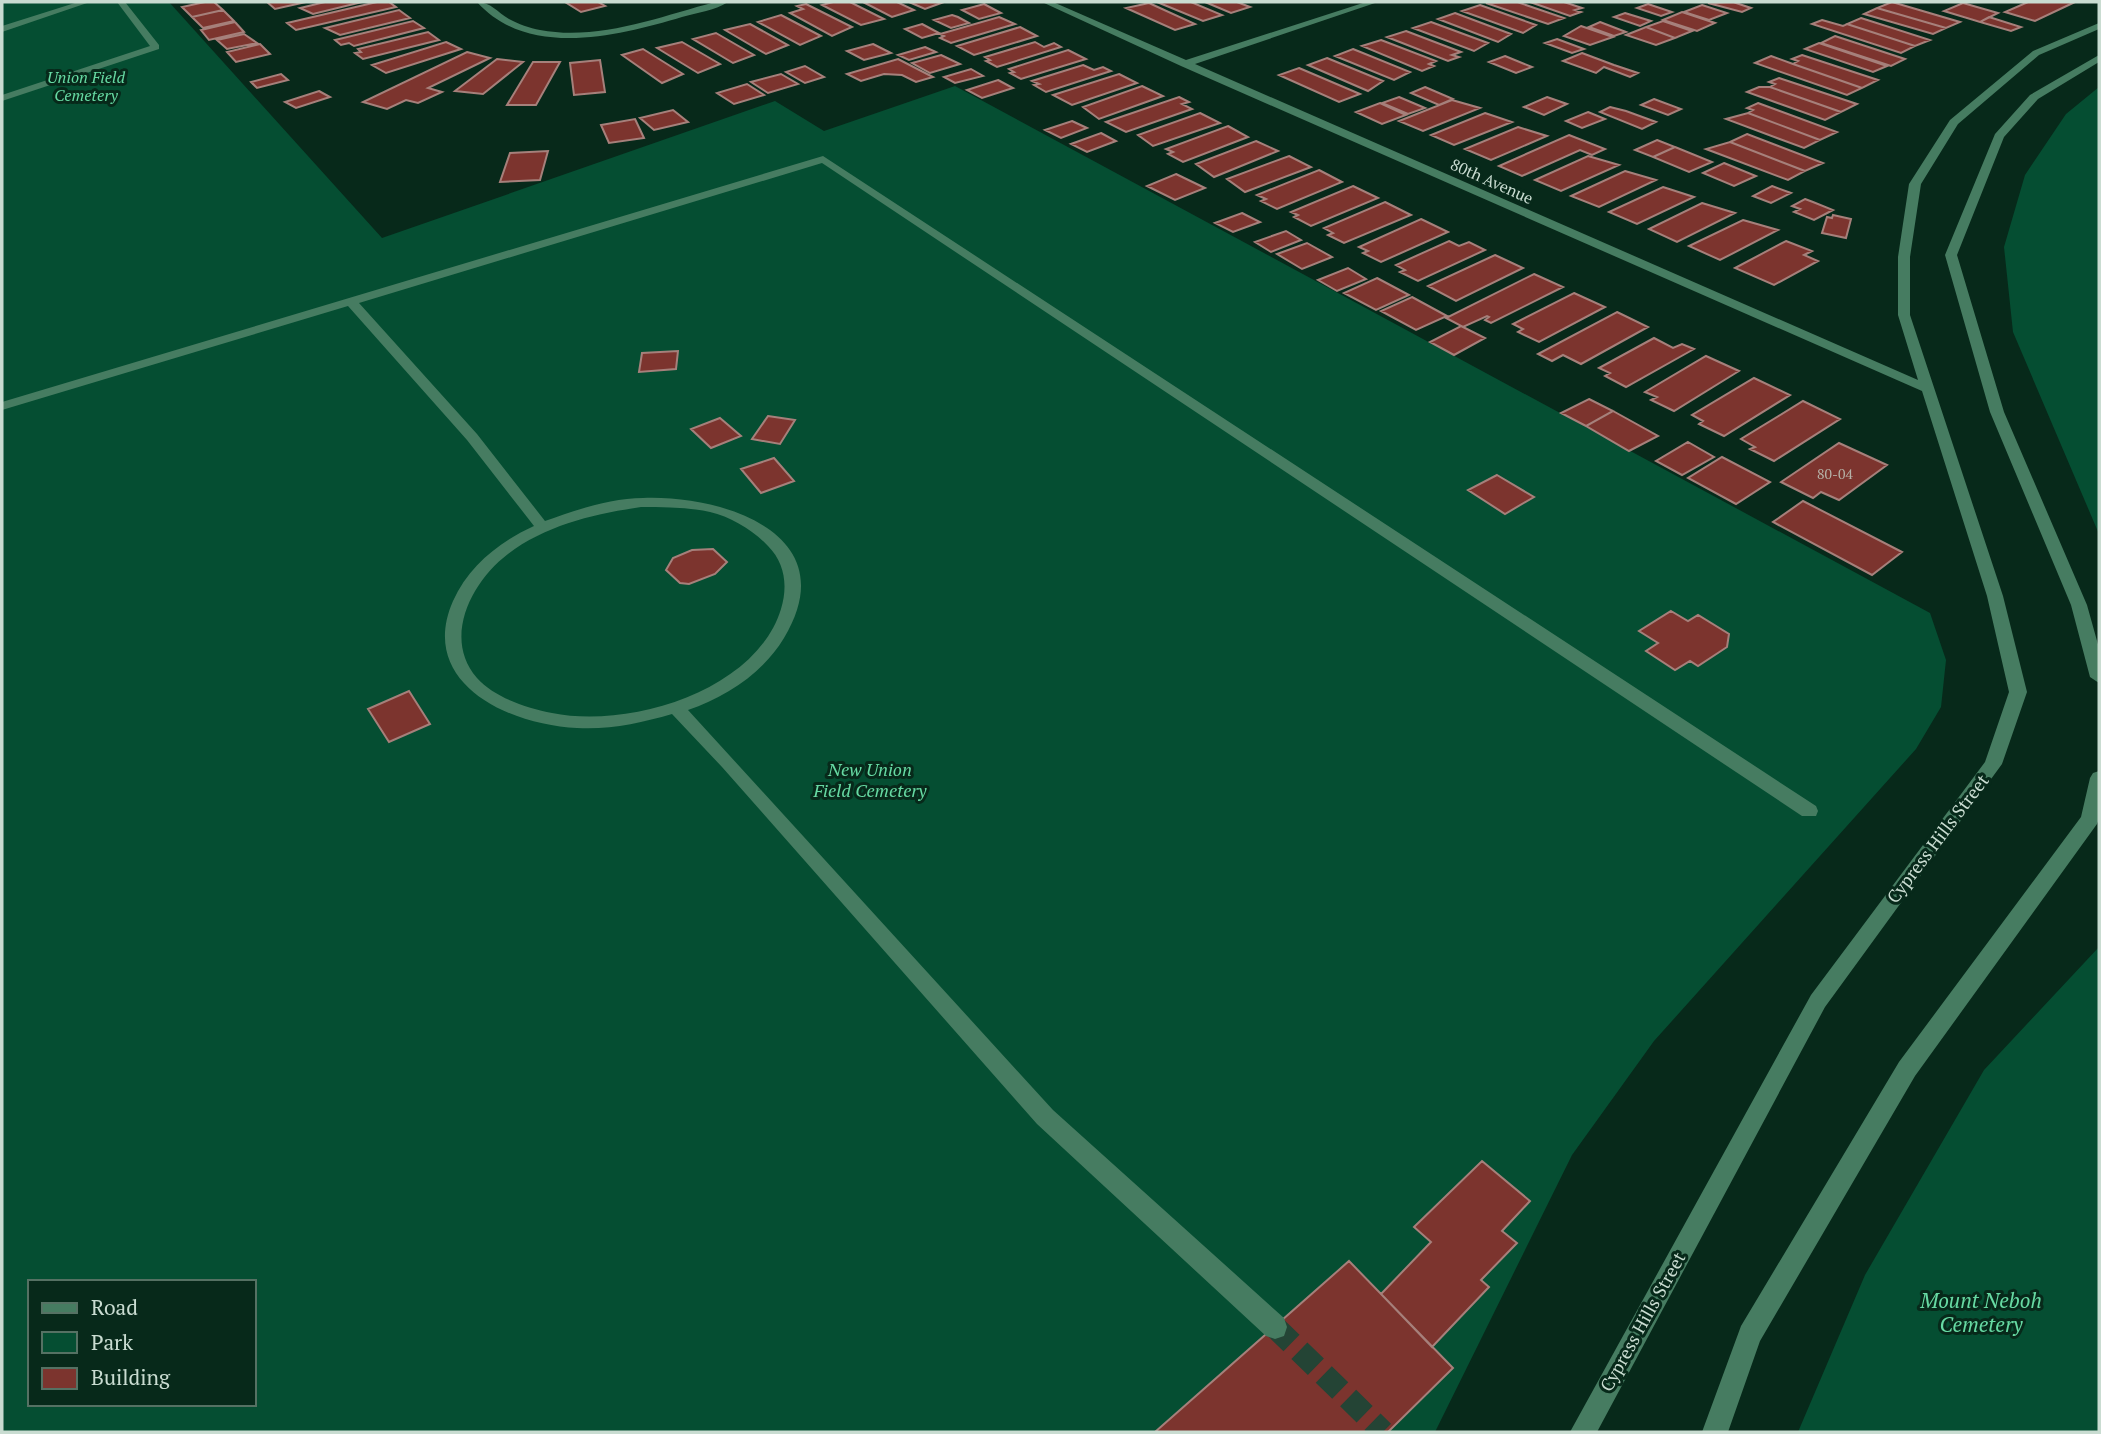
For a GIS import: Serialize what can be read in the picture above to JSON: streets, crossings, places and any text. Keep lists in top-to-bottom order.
{
  "streets": {
    "street": ["80th Avenue", "Cypress Hills Street"]
  },
  "crossings": [
    ["80th Avenue", "Cypress Hills Street"]
  ],
  "parks": ["Union Field Cemetery", "New Union Field Cemetery", "Mount Neboh Cemetery"],
  "house_numbers": ["80-04"],
  "legend": ["Road", "Park", "Building"]
}
